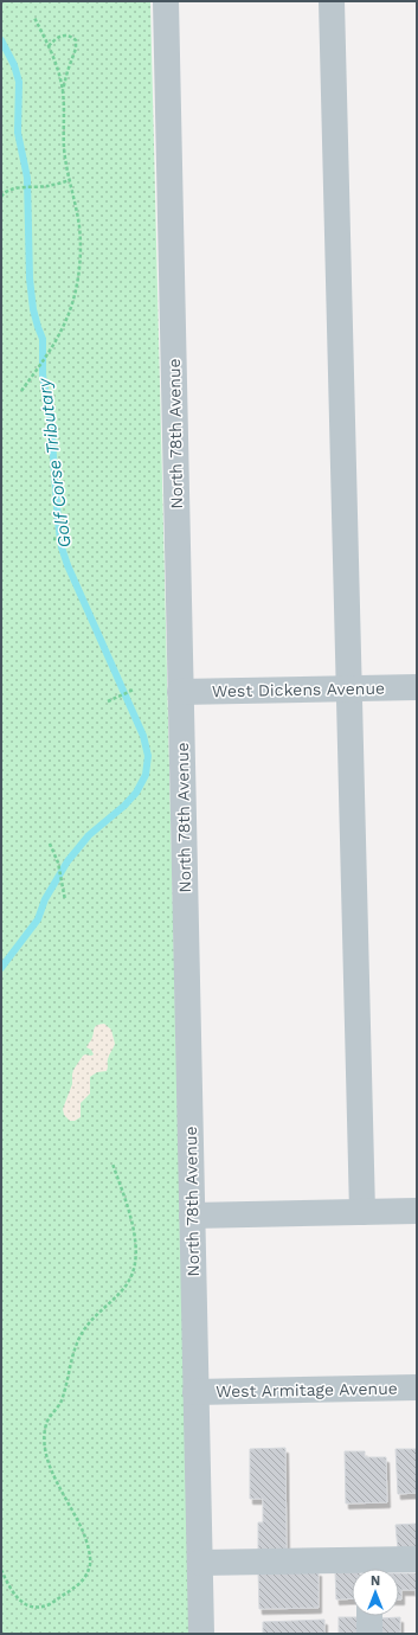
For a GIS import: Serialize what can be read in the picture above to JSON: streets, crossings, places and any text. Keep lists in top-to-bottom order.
{
  "streets": {
    "street": ["North 78th Avenue", "West Dickens Avenue", "West Armitage Avenue"]
  },
  "crossings": [
    ["North 78th Avenue", "West Dickens Avenue"],
    ["North 78th Avenue", "West Armitage Avenue"]
  ],
  "water": ["Golf Corse Tributary"],
  "north": "top"
}
